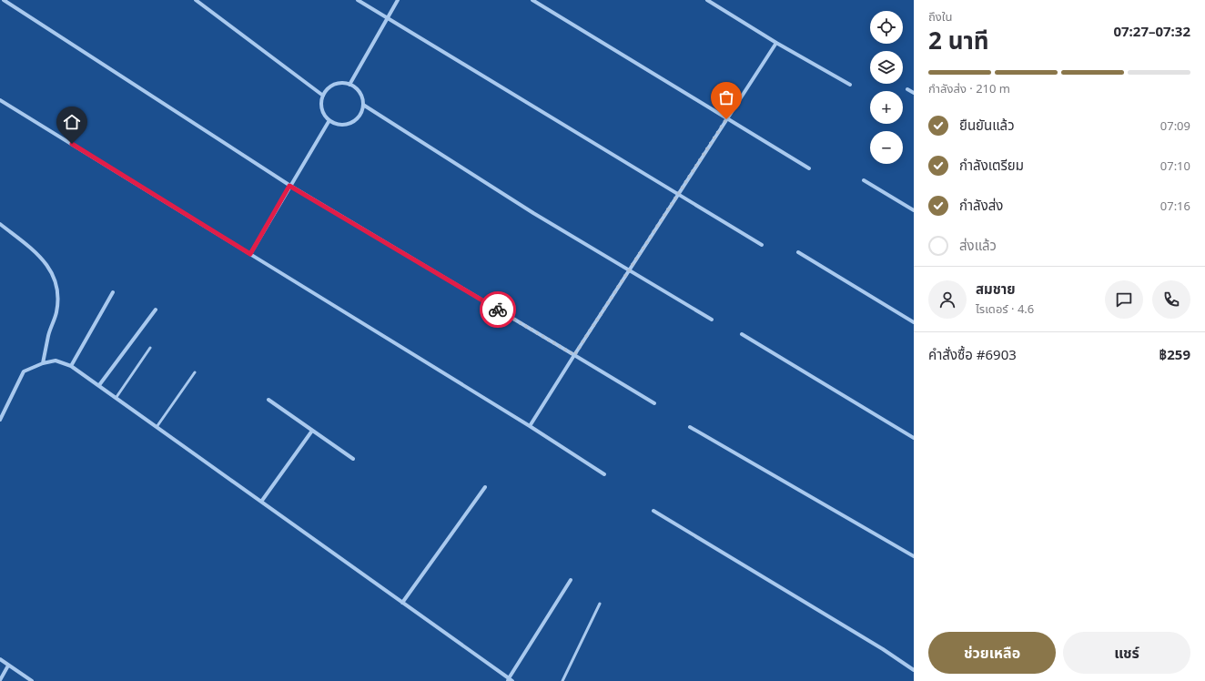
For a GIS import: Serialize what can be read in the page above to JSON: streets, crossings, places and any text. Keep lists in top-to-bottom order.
{
  "page": {
    "heading": ["2 นาที", "ถึงใน", "07:27–07:32"],
    "panel": [
      "สมชาย",
      "ไรเดอร์ · 4.6",
      "คำสั่งซื้อ #6903",
      "฿259"
    ],
    "map_buttons": ["+", "−"],
    "bar": "กำลังส่ง · 210 m",
    "list": [
      ["ยืนยันแล้ว", "07:09"],
      ["กำลังเตรียม", "07:10"],
      ["กำลังส่ง", "07:16"],
      "ส่งแล้ว"
    ],
    "buttons": ["ช่วยเหลือ", "แชร์"]
  }
}
